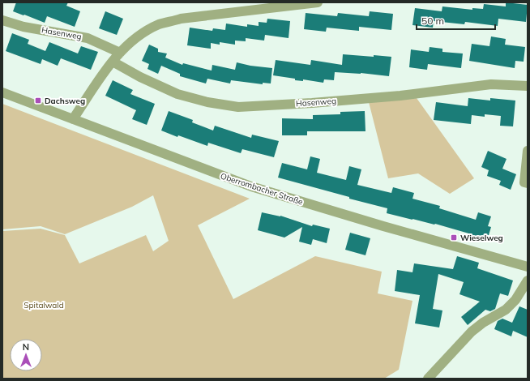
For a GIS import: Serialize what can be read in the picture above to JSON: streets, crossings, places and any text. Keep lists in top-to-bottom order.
{
  "streets": {
    "street": ["Hasenweg", "Oberrombacher Straße"]
  },
  "parks": ["Spitalwald"],
  "places": {
    "transit": ["Dachsweg", "Wieselweg"]
  },
  "scale_bar": "50 m",
  "north": "top"
}
